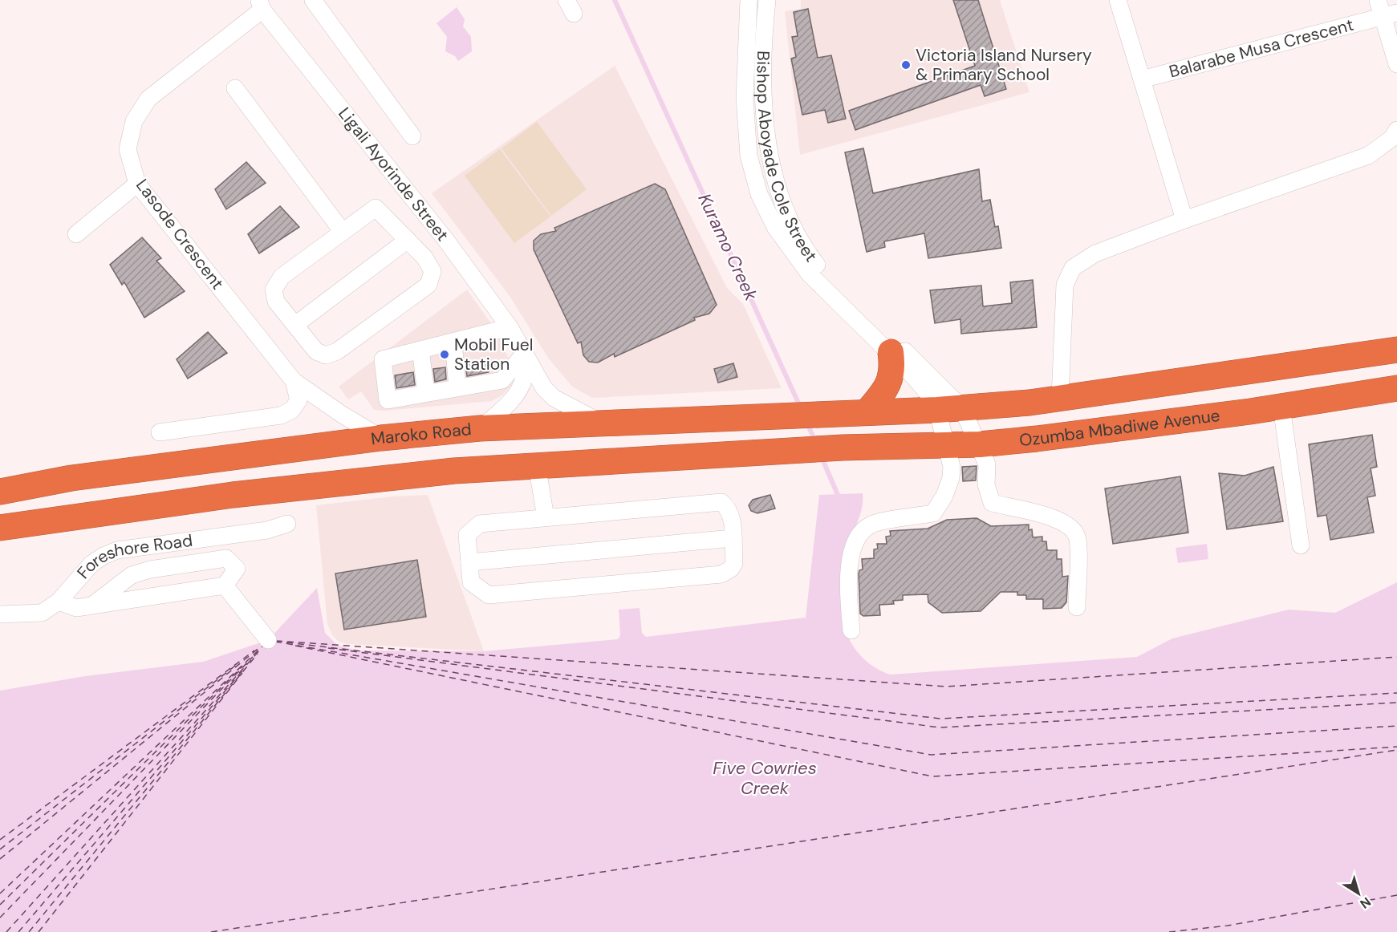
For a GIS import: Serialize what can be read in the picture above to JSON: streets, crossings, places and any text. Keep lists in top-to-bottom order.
{
  "streets": {
    "highway": ["Ozumba Mbadiwe Avenue", "Maroko Road"],
    "street": [
      "Balarabe Musa Crescent",
      "Bishop Aboyade Cole Street",
      "Ligali Ayorinde Street",
      "Lasode Crescent",
      "Foreshore Road"
    ]
  },
  "crossings": [
    ["Bishop Aboyade Cole Street", "Ozumba Mbadiwe Avenue"],
    ["Ligali Ayorinde Street", "Lasode Crescent"],
    ["Ligali Ayorinde Street", "Maroko Road"],
    ["Lasode Crescent", "Maroko Road"]
  ],
  "water": ["Kuramo Creek", "Five Cowries Creek"],
  "places": ["Victoria Island Nursery & Primary School", "Mobil Fuel Station"],
  "north": "bottom right"
}
